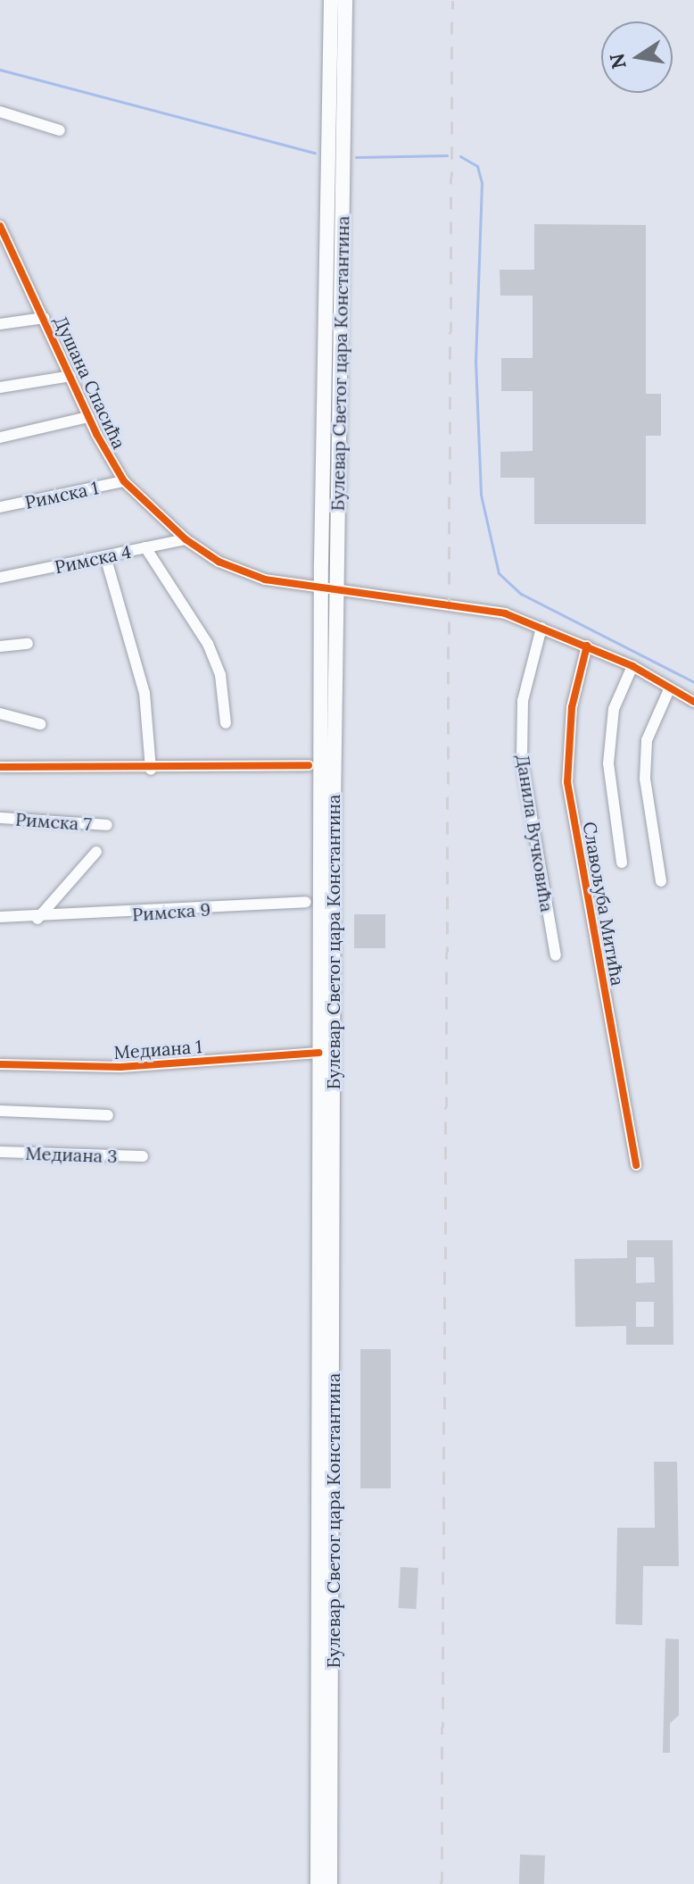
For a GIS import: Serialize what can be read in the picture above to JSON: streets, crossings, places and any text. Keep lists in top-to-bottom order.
{
  "streets": {
    "main road": ["Булевар Светог цара Константина"],
    "street": [
      "Душана Спасића",
      "Римска 1",
      "Римска 4",
      "Римска 7",
      "Данила Вучковића",
      "Славољуба Митића",
      "Римска 9",
      "Медиана 1",
      "Медиана 3"
    ]
  },
  "crossings": [
    ["Булевар Светог цара Константина", "Душана Спасића"],
    ["Булевар Светог цара Константина", "Медиана 1"],
    ["Душана Спасића", "Римска 1"],
    ["Душана Спасића", "Римска 4"],
    ["Душана Спасића", "Данила Вучковића"],
    ["Душана Спасића", "Славољуба Митића"]
  ],
  "north": "left"
}
